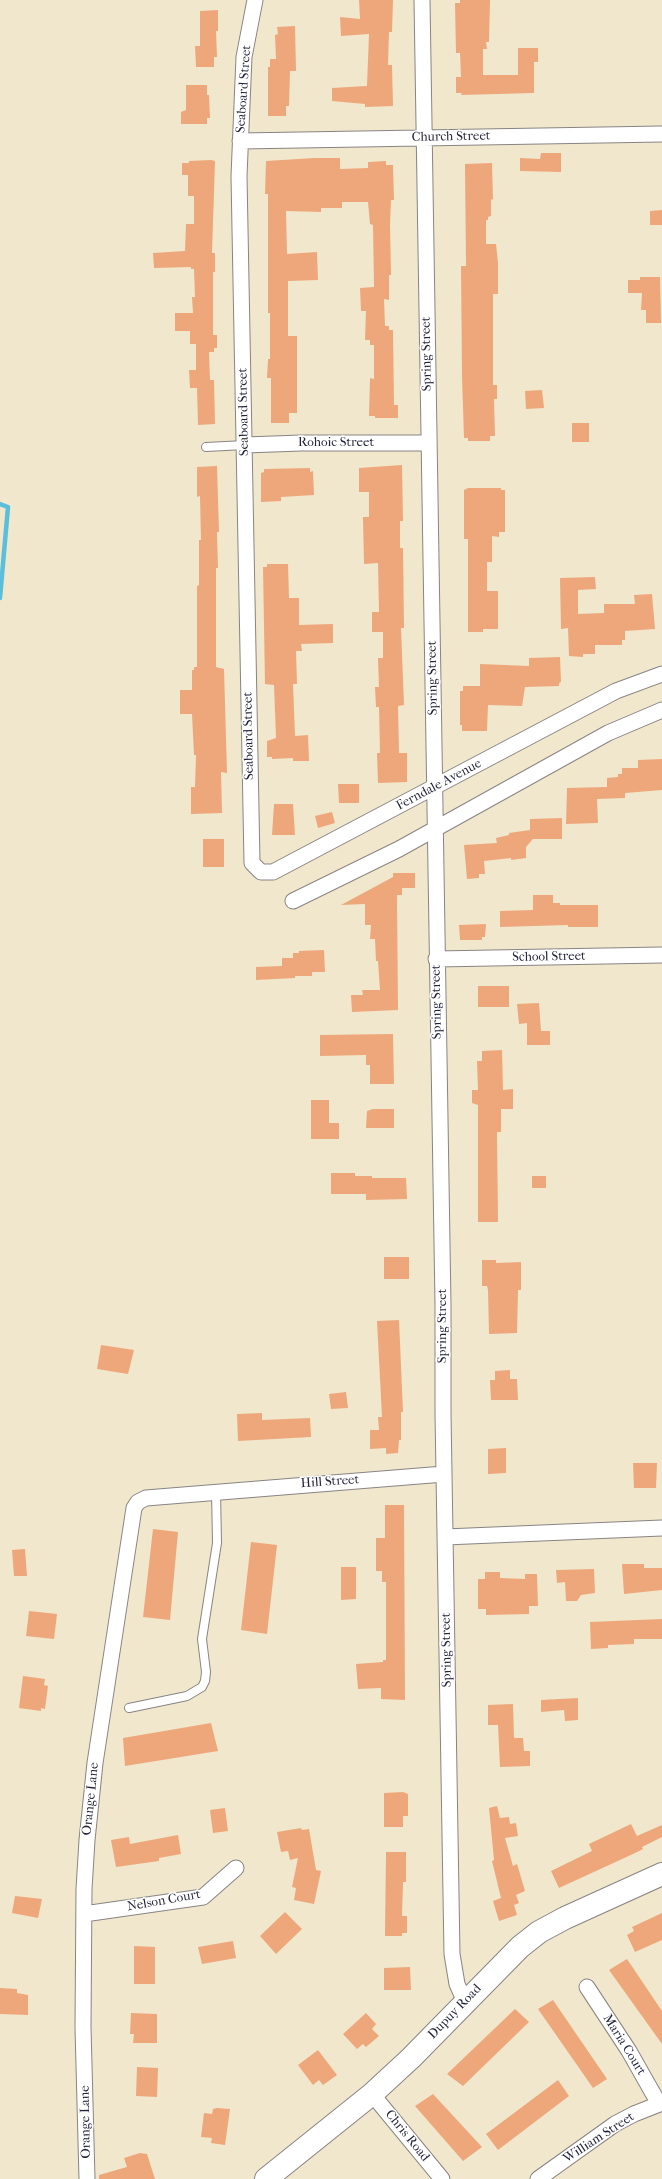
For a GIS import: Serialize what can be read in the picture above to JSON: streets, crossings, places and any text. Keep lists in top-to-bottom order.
{
  "streets": {
    "street": [
      "Seaboard Street",
      "Church Street",
      "Spring Street",
      "Rohoic Street",
      "Ferndale Avenue",
      "School Street",
      "Hill Street",
      "Orange Lane",
      "Nelson Court",
      "Dupuy Road",
      "Maria Court",
      "Chris Road",
      "William Street"
    ]
  },
  "crossings": [
    ["Seaboard Street", "Church Street"],
    ["Seaboard Street", "Rohoic Street"],
    ["Seaboard Street", "Ferndale Avenue"],
    ["Church Street", "Spring Street"],
    ["Spring Street", "Rohoic Street"],
    ["Spring Street", "Ferndale Avenue"],
    ["Spring Street", "School Street"],
    ["Spring Street", "Hill Street"],
    ["Spring Street", "Dupuy Road"],
    ["Hill Street", "Orange Lane"],
    ["Orange Lane", "Nelson Court"],
    ["Dupuy Road", "Chris Road"],
    ["Maria Court", "William Street"]
  ]
}
